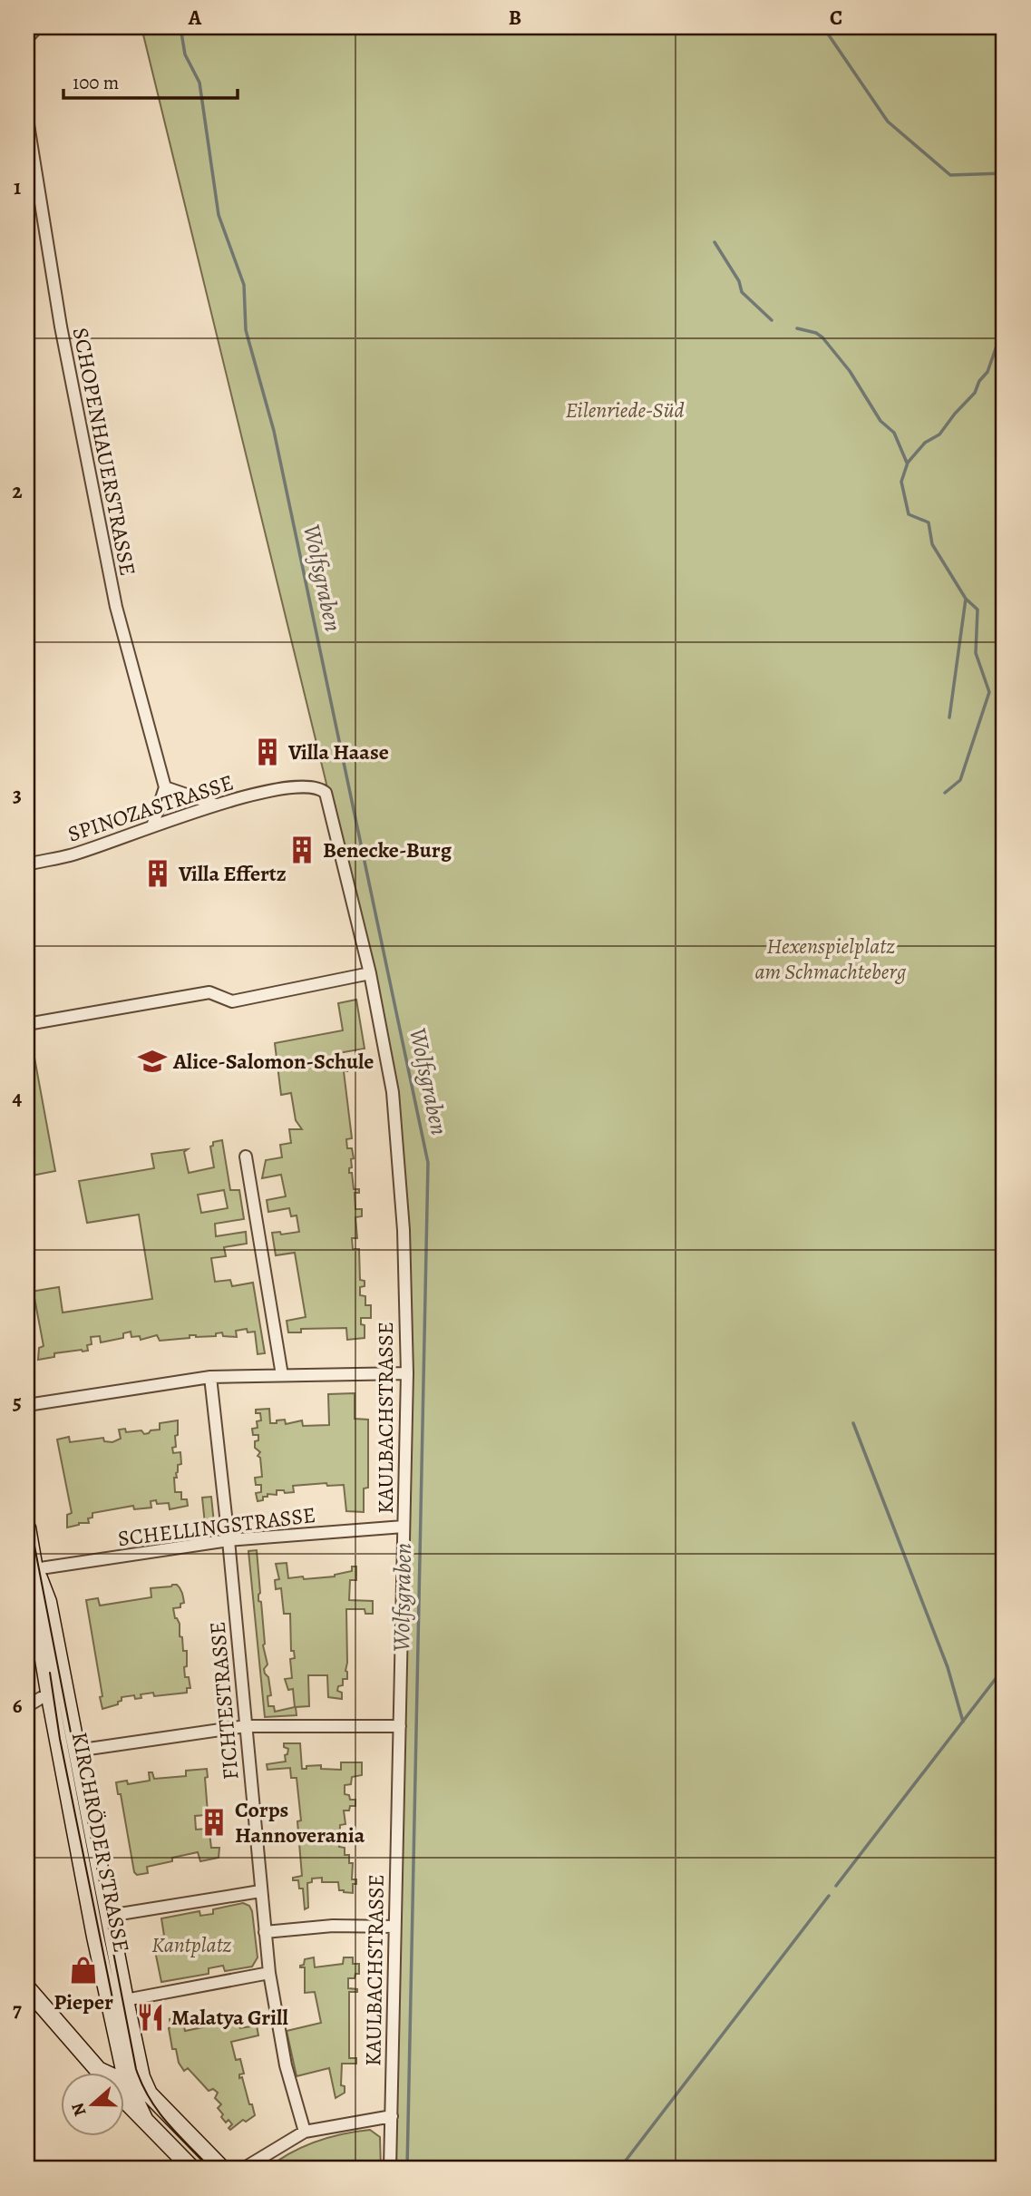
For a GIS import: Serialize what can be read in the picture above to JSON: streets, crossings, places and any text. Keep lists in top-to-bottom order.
{
  "streets": {
    "main road": ["KIRCHRÖDER STRASSE"],
    "street": [
      "SCHOPENHAUERSTRASSE",
      "SPINOZASTRASSE",
      "KAULBACHSTRASSE",
      "SCHELLINGSTRASSE",
      "FICHTESTRASSE"
    ]
  },
  "crossings": [
    ["SPINOZASTRASSE", "KAULBACHSTRASSE"],
    ["KAULBACHSTRASSE", "SCHELLINGSTRASSE"],
    ["SCHELLINGSTRASSE", "FICHTESTRASSE"],
    ["SCHELLINGSTRASSE", "KIRCHRÖDER STRASSE"]
  ],
  "water": ["Wolfsgraben"],
  "parks": ["Eilenriede-Süd", "Hexenspielplatz am Schmachteberg", "Kantplatz"],
  "places": {
    "building": [
      "Villa Haase",
      "Benecke-Burg",
      "Villa Effertz",
      "Corps Hannoverania"
    ],
    "school or university": ["Alice-Salomon-Schule"],
    "shop": ["Pieper"],
    "restaurant": ["Malatya Grill"]
  },
  "scale_bar": "100 m",
  "north": "left",
  "grid": {
    "columns": ["A", "B", "C"],
    "rows": [
      "1",
      "2",
      "3",
      "4",
      "5",
      "6",
      "7"
    ]
  }
}
